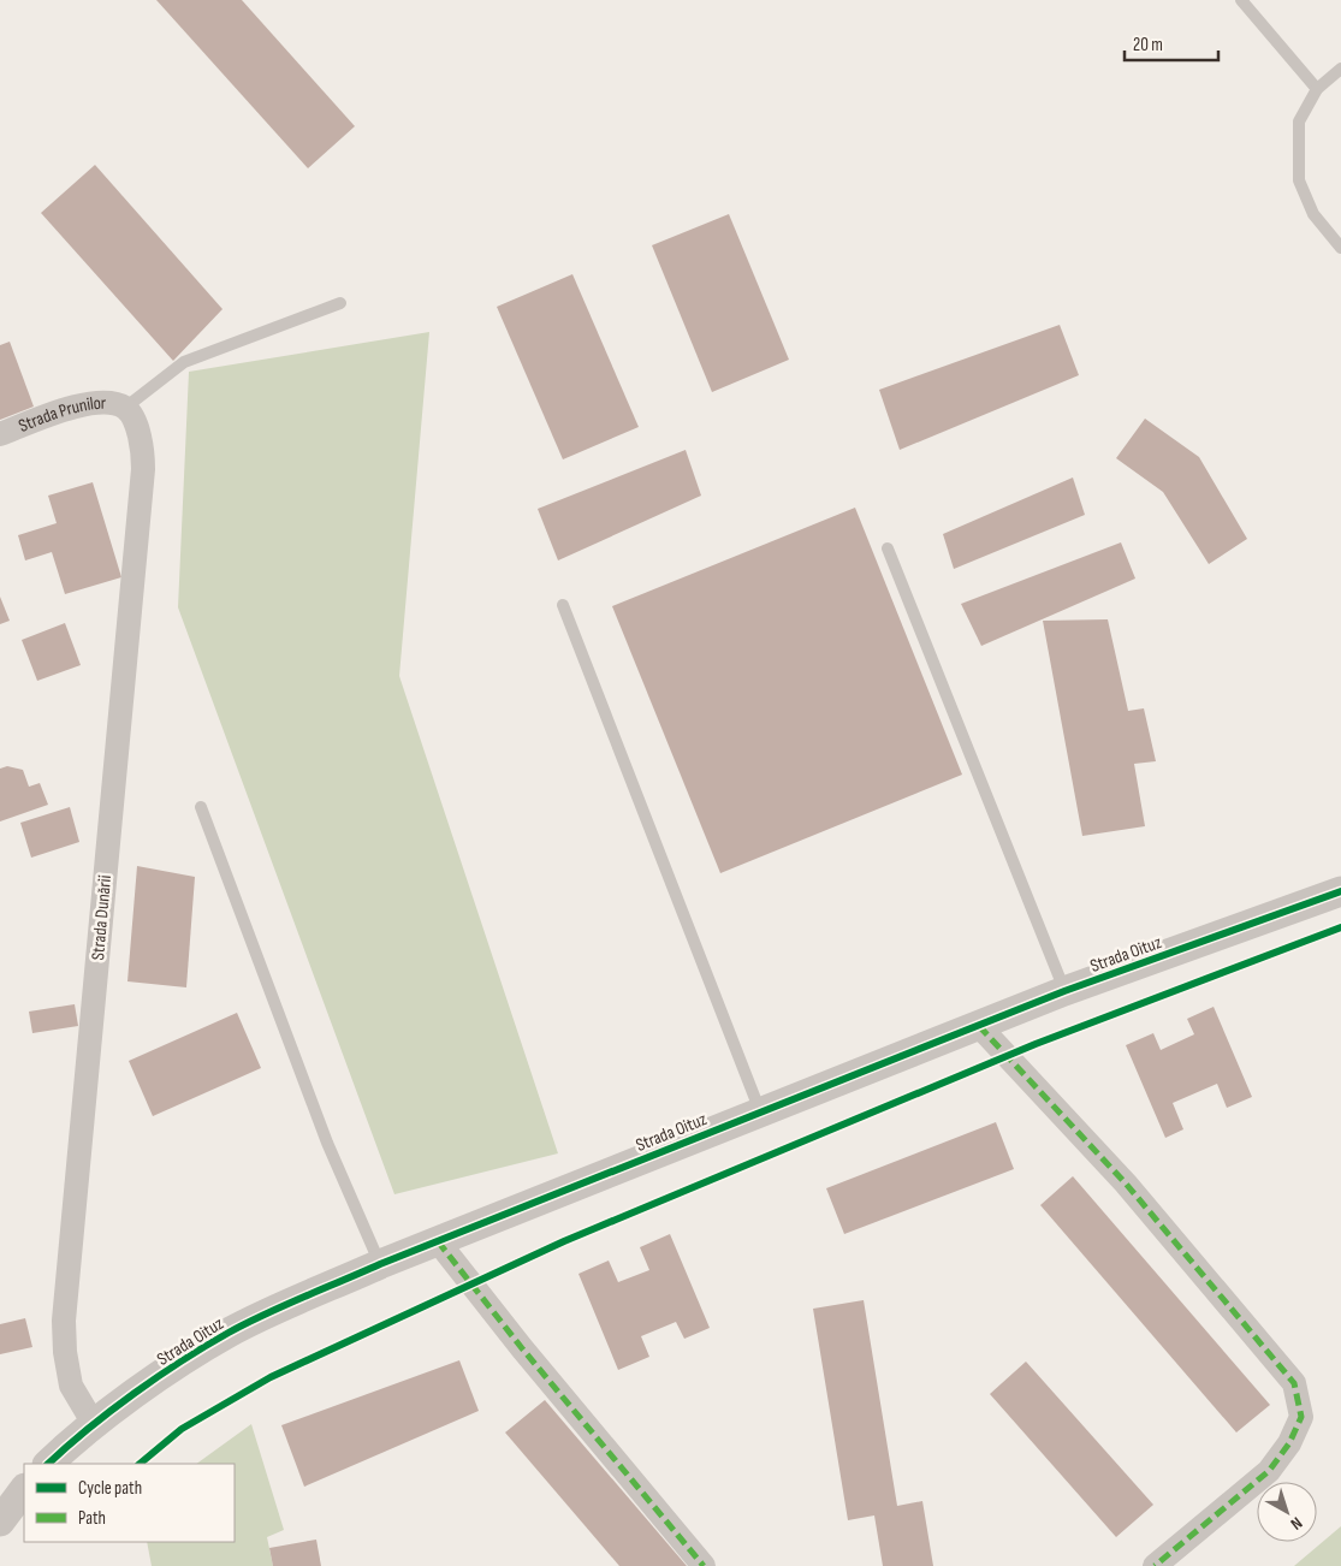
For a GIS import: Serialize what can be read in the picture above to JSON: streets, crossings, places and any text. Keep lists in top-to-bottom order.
{
  "streets": {
    "street": ["Strada Prunilor", "Strada Dunării", "Strada Oituz"]
  },
  "crossings": [
    ["Strada Prunilor", "Strada Dunării"],
    ["Strada Dunării", "Strada Oituz"]
  ],
  "legend": ["Cycle path", "Path"],
  "scale_bar": "20 m",
  "north": "bottom right"
}
